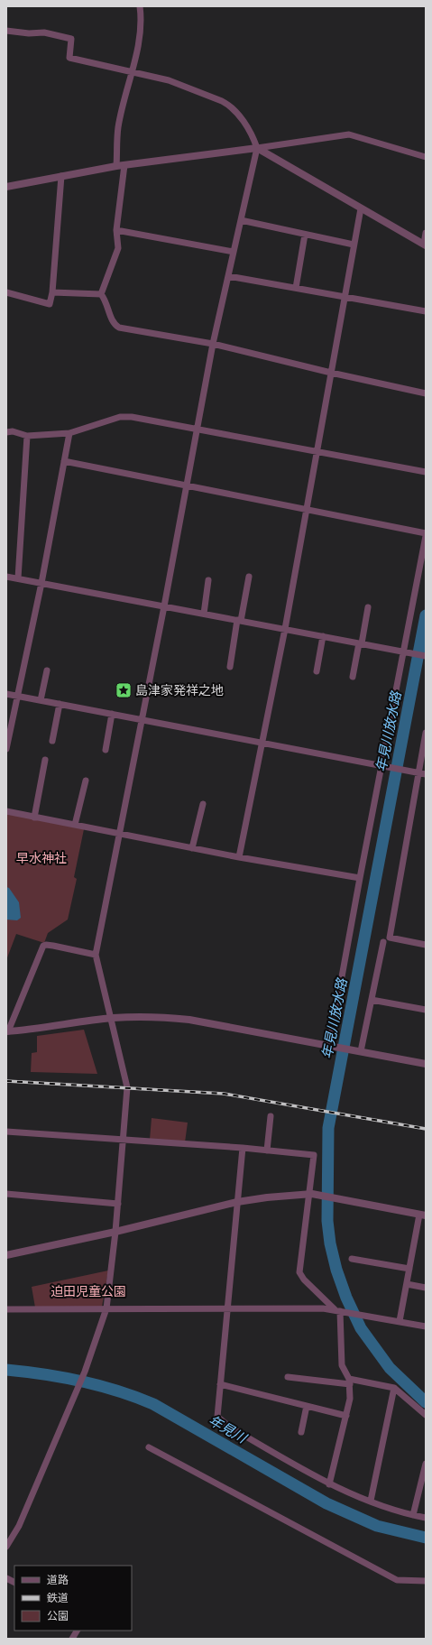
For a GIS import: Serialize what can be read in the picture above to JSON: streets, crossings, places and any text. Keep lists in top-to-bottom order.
{
  "water": ["年見川放水路", "年見川"],
  "parks": ["早水神社", "迫田児童公園"],
  "places": {
    "place": ["島津家発祥之地"]
  },
  "legend": ["道路", "鉄道", "公園"]
}
